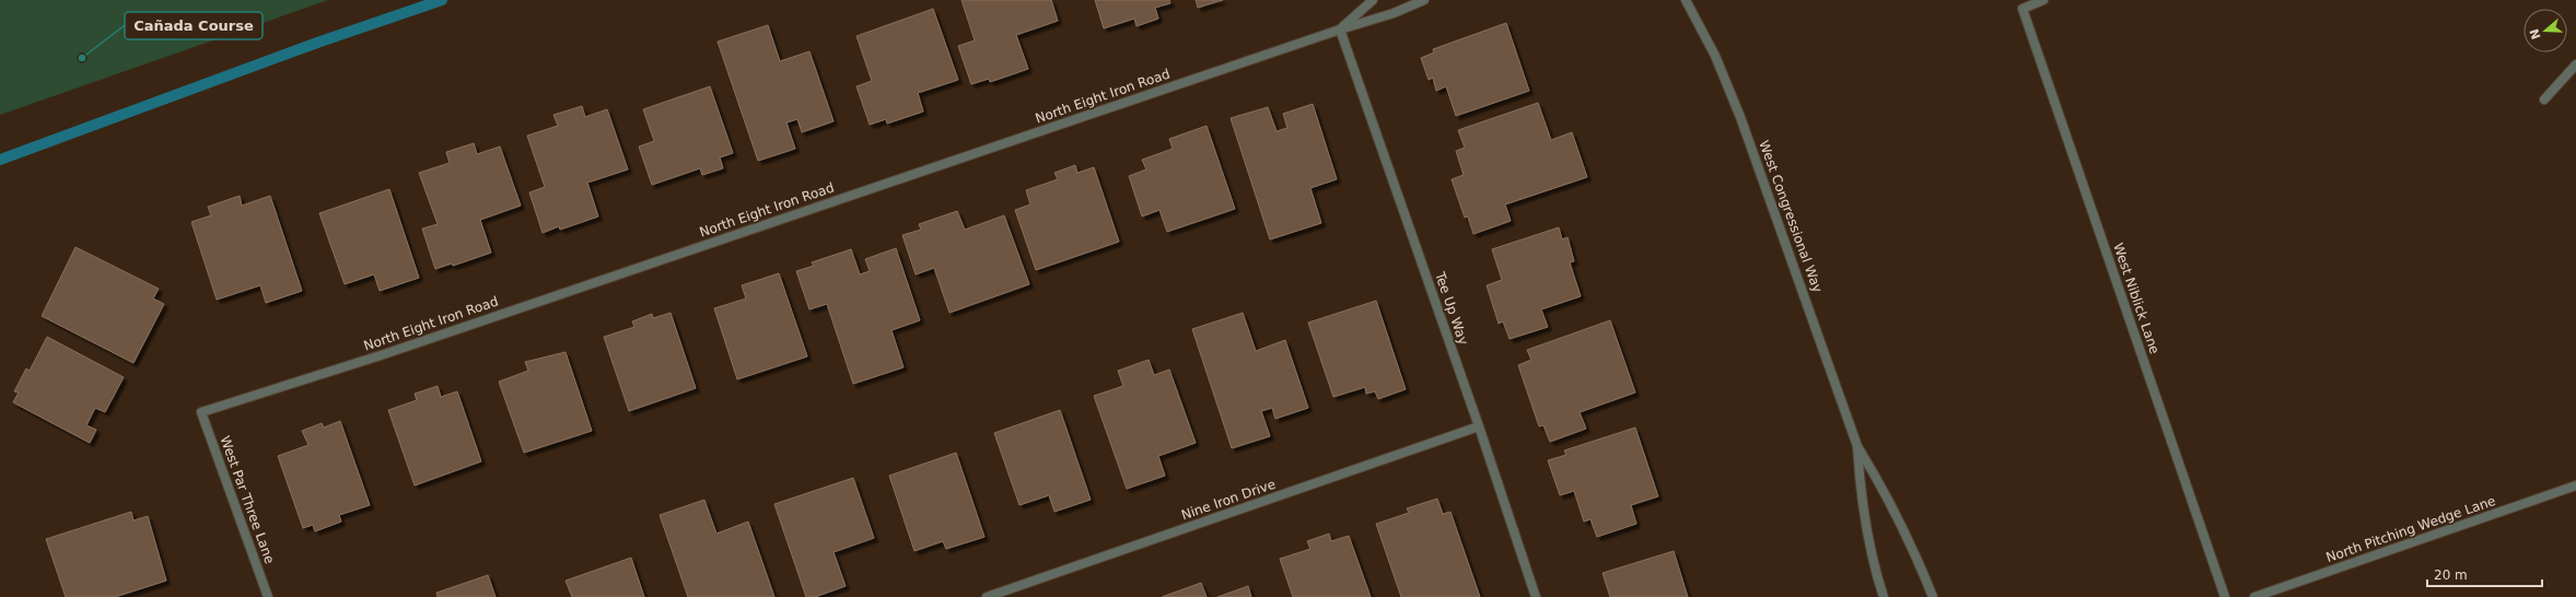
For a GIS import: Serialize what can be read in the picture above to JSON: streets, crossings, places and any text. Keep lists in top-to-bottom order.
{
  "streets": {
    "street": [
      "North Eight Iron Road",
      "West Congressional Way",
      "West Niblick Lane",
      "Tee Up Way",
      "West Par Three Lane",
      "Nine Iron Drive",
      "North Pitching Wedge Lane"
    ]
  },
  "crossings": [
    ["North Eight Iron Road", "Tee Up Way"],
    ["North Eight Iron Road", "West Par Three Lane"],
    ["Tee Up Way", "Nine Iron Drive"]
  ],
  "places": ["Cañada Course"],
  "scale_bar": "20 m",
  "north": "left"
}
